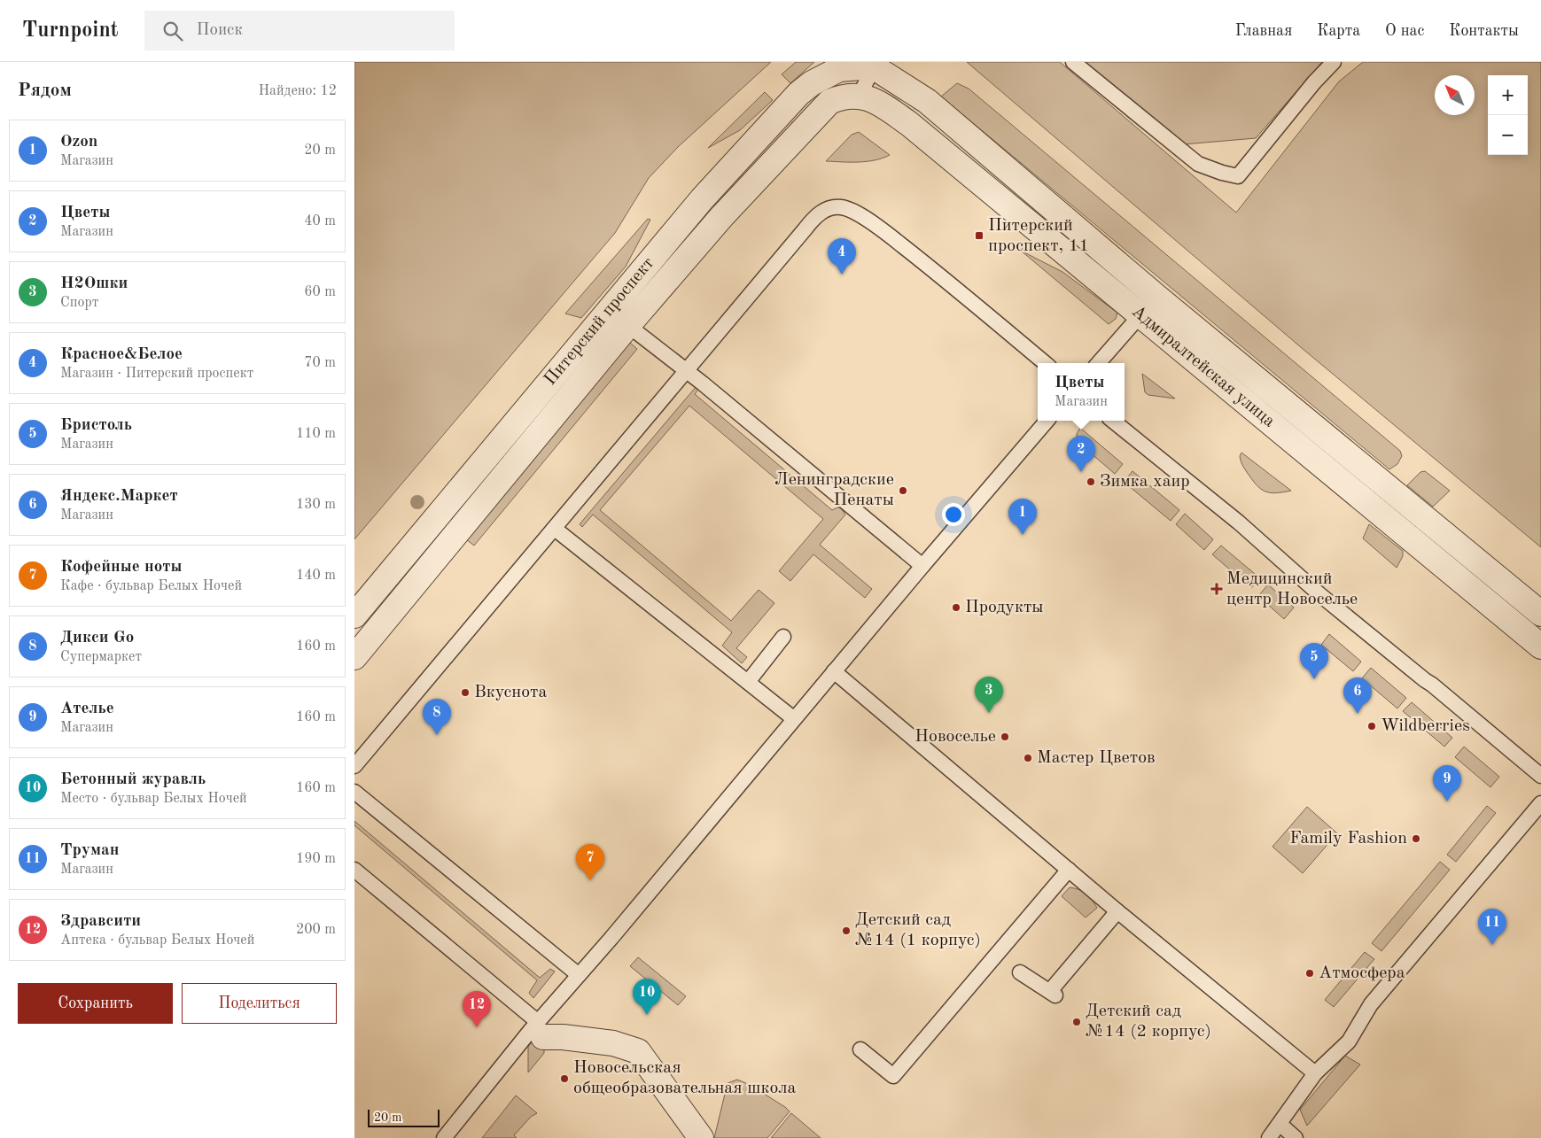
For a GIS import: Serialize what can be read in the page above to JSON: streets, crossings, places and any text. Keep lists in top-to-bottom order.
{
  "streets": {
    "street": ["Питерский проспект", "Адмиралтейская улица"]
  },
  "crossings": [
    ["Питерский проспект", "Адмиралтейская улица"]
  ],
  "places": {
    "transit": ["Питерский проспект, 11"],
    "other": [
      "Зимка хаир",
      "Ленинградские Пенаты",
      "Продукты",
      "Вкуснота",
      "Wildberries",
      "Новоселье",
      "Мастер Цветов",
      "Family Fashion",
      "Детский сад №14 (1 корпус)",
      "Атмосфера",
      "Детский сад №14 (2 корпус)",
      "Новосельская общеобразовательная школа"
    ],
    "health": ["Медицинский центр Новоселье"]
  },
  "scale_bar": "20 m",
  "north": "top left",
  "page": {
    "header": "Turnpoint",
    "search": "Поиск",
    "nav": [
      "Главная",
      "Карта",
      "О нас",
      "Контакты"
    ],
    "heading": ["Рядом", "Найдено: 12"],
    "map_buttons": ["+", "−"],
    "list": [
      {
        "mark": "1",
        "name": "Ozon",
        "note": "Магазин",
        "value": "20 m"
      },
      {
        "mark": "2",
        "name": "Цветы",
        "note": "Магазин",
        "value": "40 m"
      },
      {
        "mark": "3",
        "name": "H2Oшки",
        "note": "Спорт",
        "value": "60 m"
      },
      {
        "mark": "4",
        "name": "Красное&Белое",
        "note": "Магазин · Питерский проспект",
        "value": "70 m"
      },
      {
        "mark": "5",
        "name": "Бристоль",
        "note": "Магазин",
        "value": "110 m"
      },
      {
        "mark": "6",
        "name": "Яндекс.Маркет",
        "note": "Магазин",
        "value": "130 m"
      },
      {
        "mark": "7",
        "name": "Кофейные ноты",
        "note": "Кафе · бульвар Белых Ночей",
        "value": "140 m"
      },
      {
        "mark": "8",
        "name": "Дикси Go",
        "note": "Супермаркет",
        "value": "160 m"
      },
      {
        "mark": "9",
        "name": "Ателье",
        "note": "Магазин",
        "value": "160 m"
      },
      {
        "mark": "10",
        "name": "Бетонный журавль",
        "note": "Место · бульвар Белых Ночей",
        "value": "160 m"
      },
      {
        "mark": "11",
        "name": "Труман",
        "note": "Магазин",
        "value": "190 m"
      },
      {
        "mark": "12",
        "name": "Здравсити",
        "note": "Аптека · бульвар Белых Ночей",
        "value": "200 m"
      }
    ],
    "pins": [
      "4",
      "2",
      "1",
      "5",
      "3",
      "6",
      "8",
      "9",
      "7",
      "11",
      "10",
      "12"
    ],
    "popup": ["Цветы", "Магазин"],
    "buttons": ["Сохранить", "Поделиться"],
    "scale": "20 m"
  }
}
